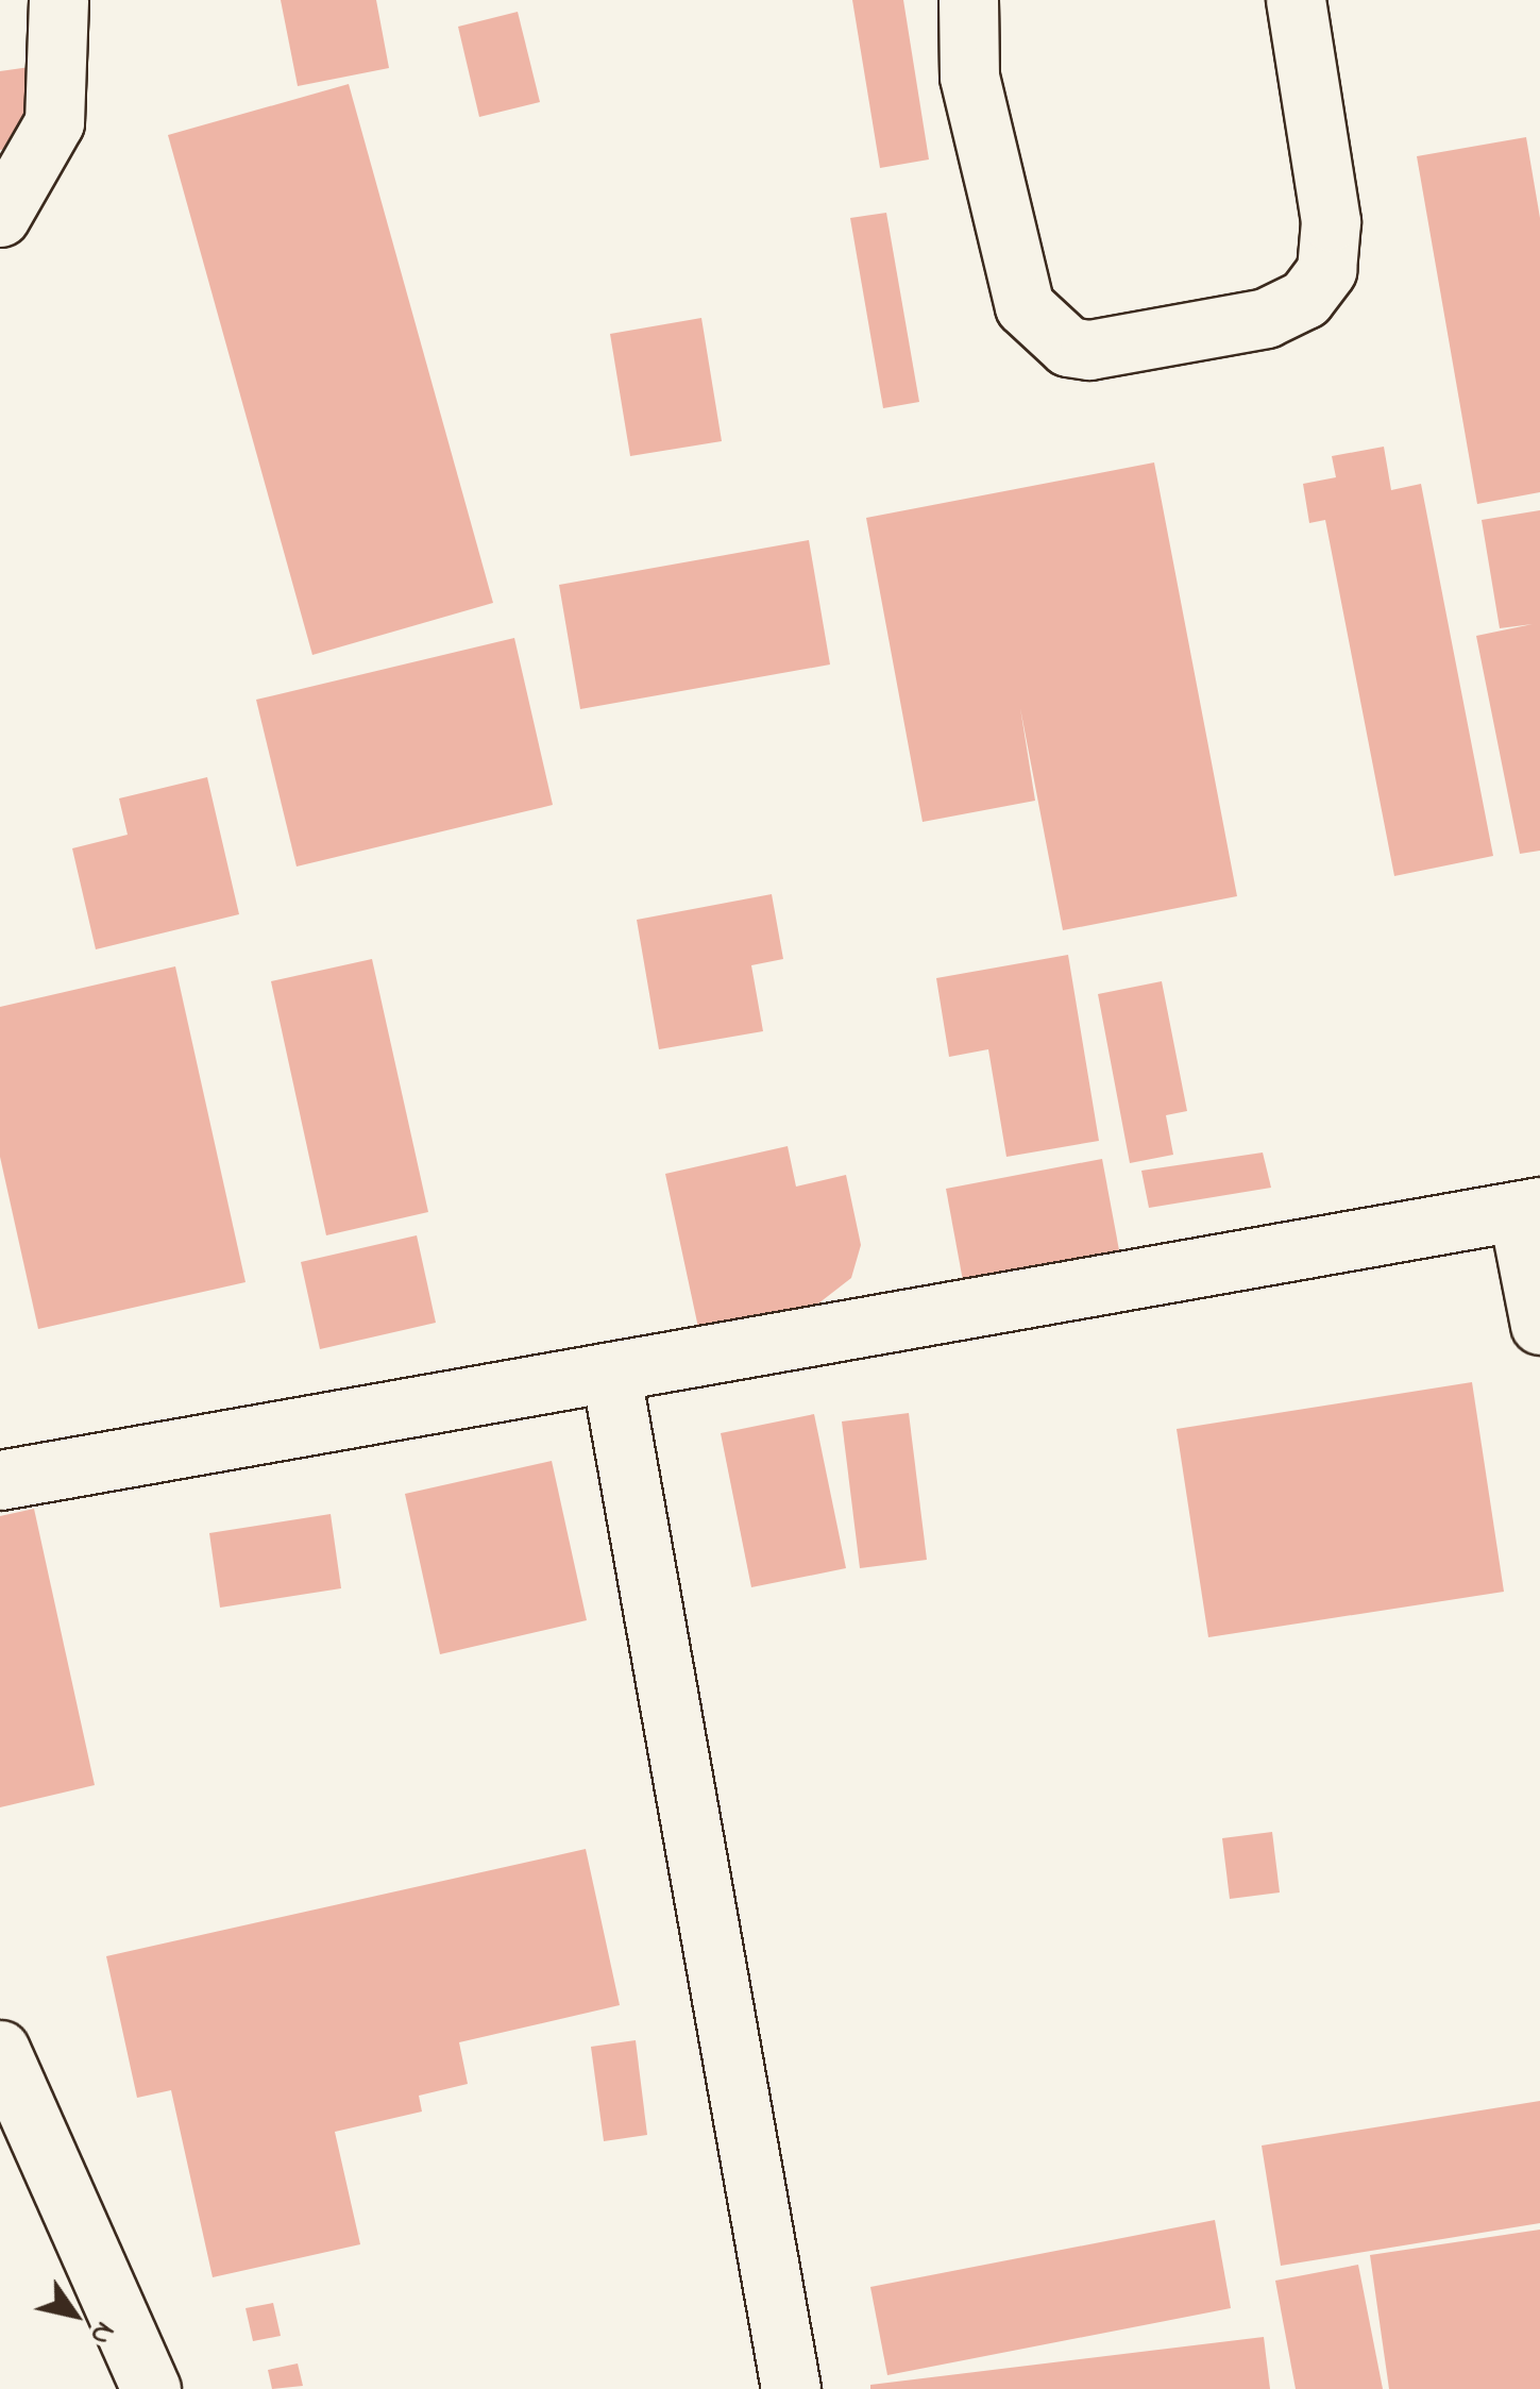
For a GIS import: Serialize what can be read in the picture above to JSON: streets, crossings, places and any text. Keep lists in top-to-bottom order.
{
  "north": "bottom right"
}
